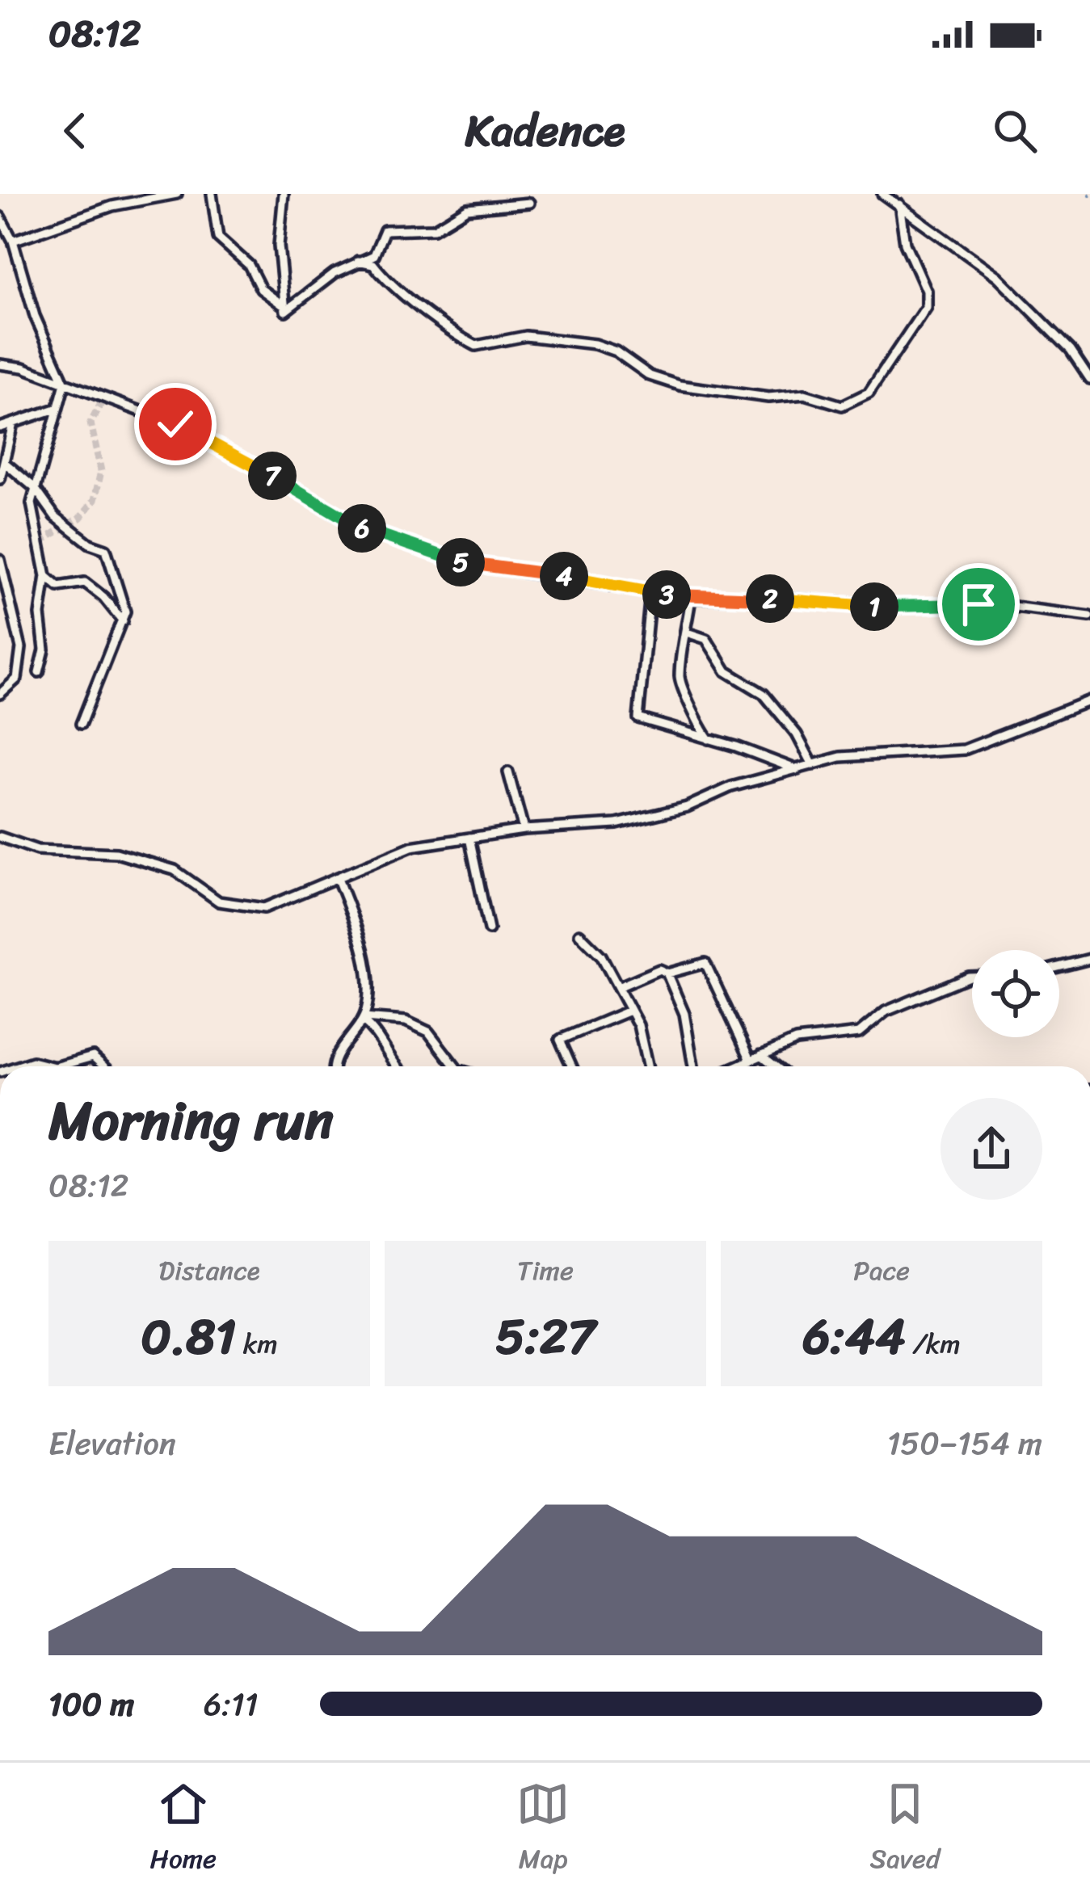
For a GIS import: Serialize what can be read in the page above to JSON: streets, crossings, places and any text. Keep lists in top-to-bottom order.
{
  "page": {
    "status": "08:12",
    "header": "Kadence",
    "pins": [
      "7",
      "6",
      "5",
      "4",
      "3",
      "2",
      "1"
    ],
    "heading": ["Morning run", "08:12"],
    "stats": [
      ["Distance", "0.81 km"],
      ["Time", "5:27"],
      ["Pace", "6:44 /km"]
    ],
    "chart": ["Elevation", "150–154 m"],
    "list": [
      {
        "name": "100 m",
        "note": "6:11"
      }
    ],
    "tabs": ["Home", "Map", "Saved"]
  }
}
